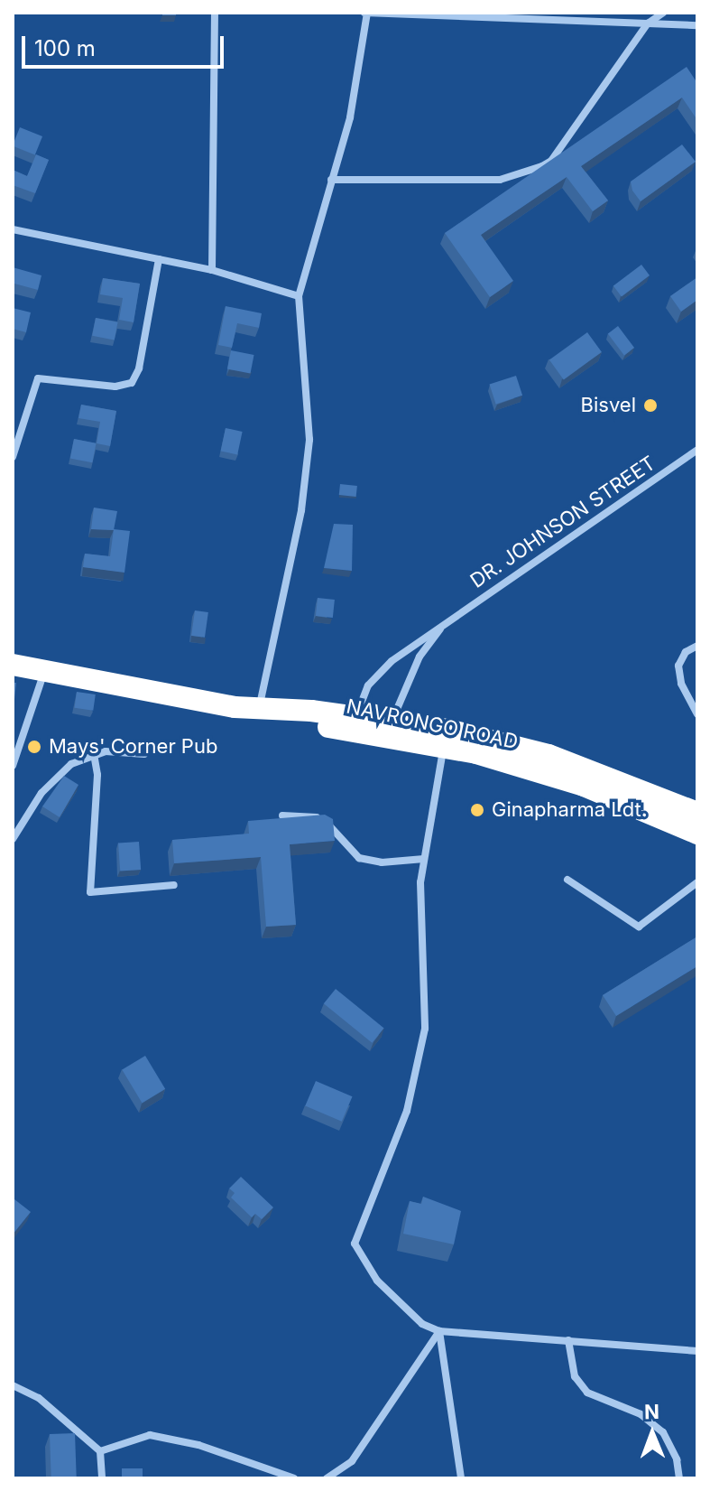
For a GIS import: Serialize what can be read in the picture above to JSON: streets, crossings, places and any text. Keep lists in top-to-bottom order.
{
  "streets": {
    "highway": ["NAVRONGO ROAD"],
    "street": ["DR. JOHNSON STREET"]
  },
  "crossings": [
    ["DR. JOHNSON STREET", "NAVRONGO ROAD"]
  ],
  "places": ["Bisvel", "Mays' Corner Pub", "Ginapharma Ldt."],
  "scale_bar": "100 m",
  "north": "top"
}
